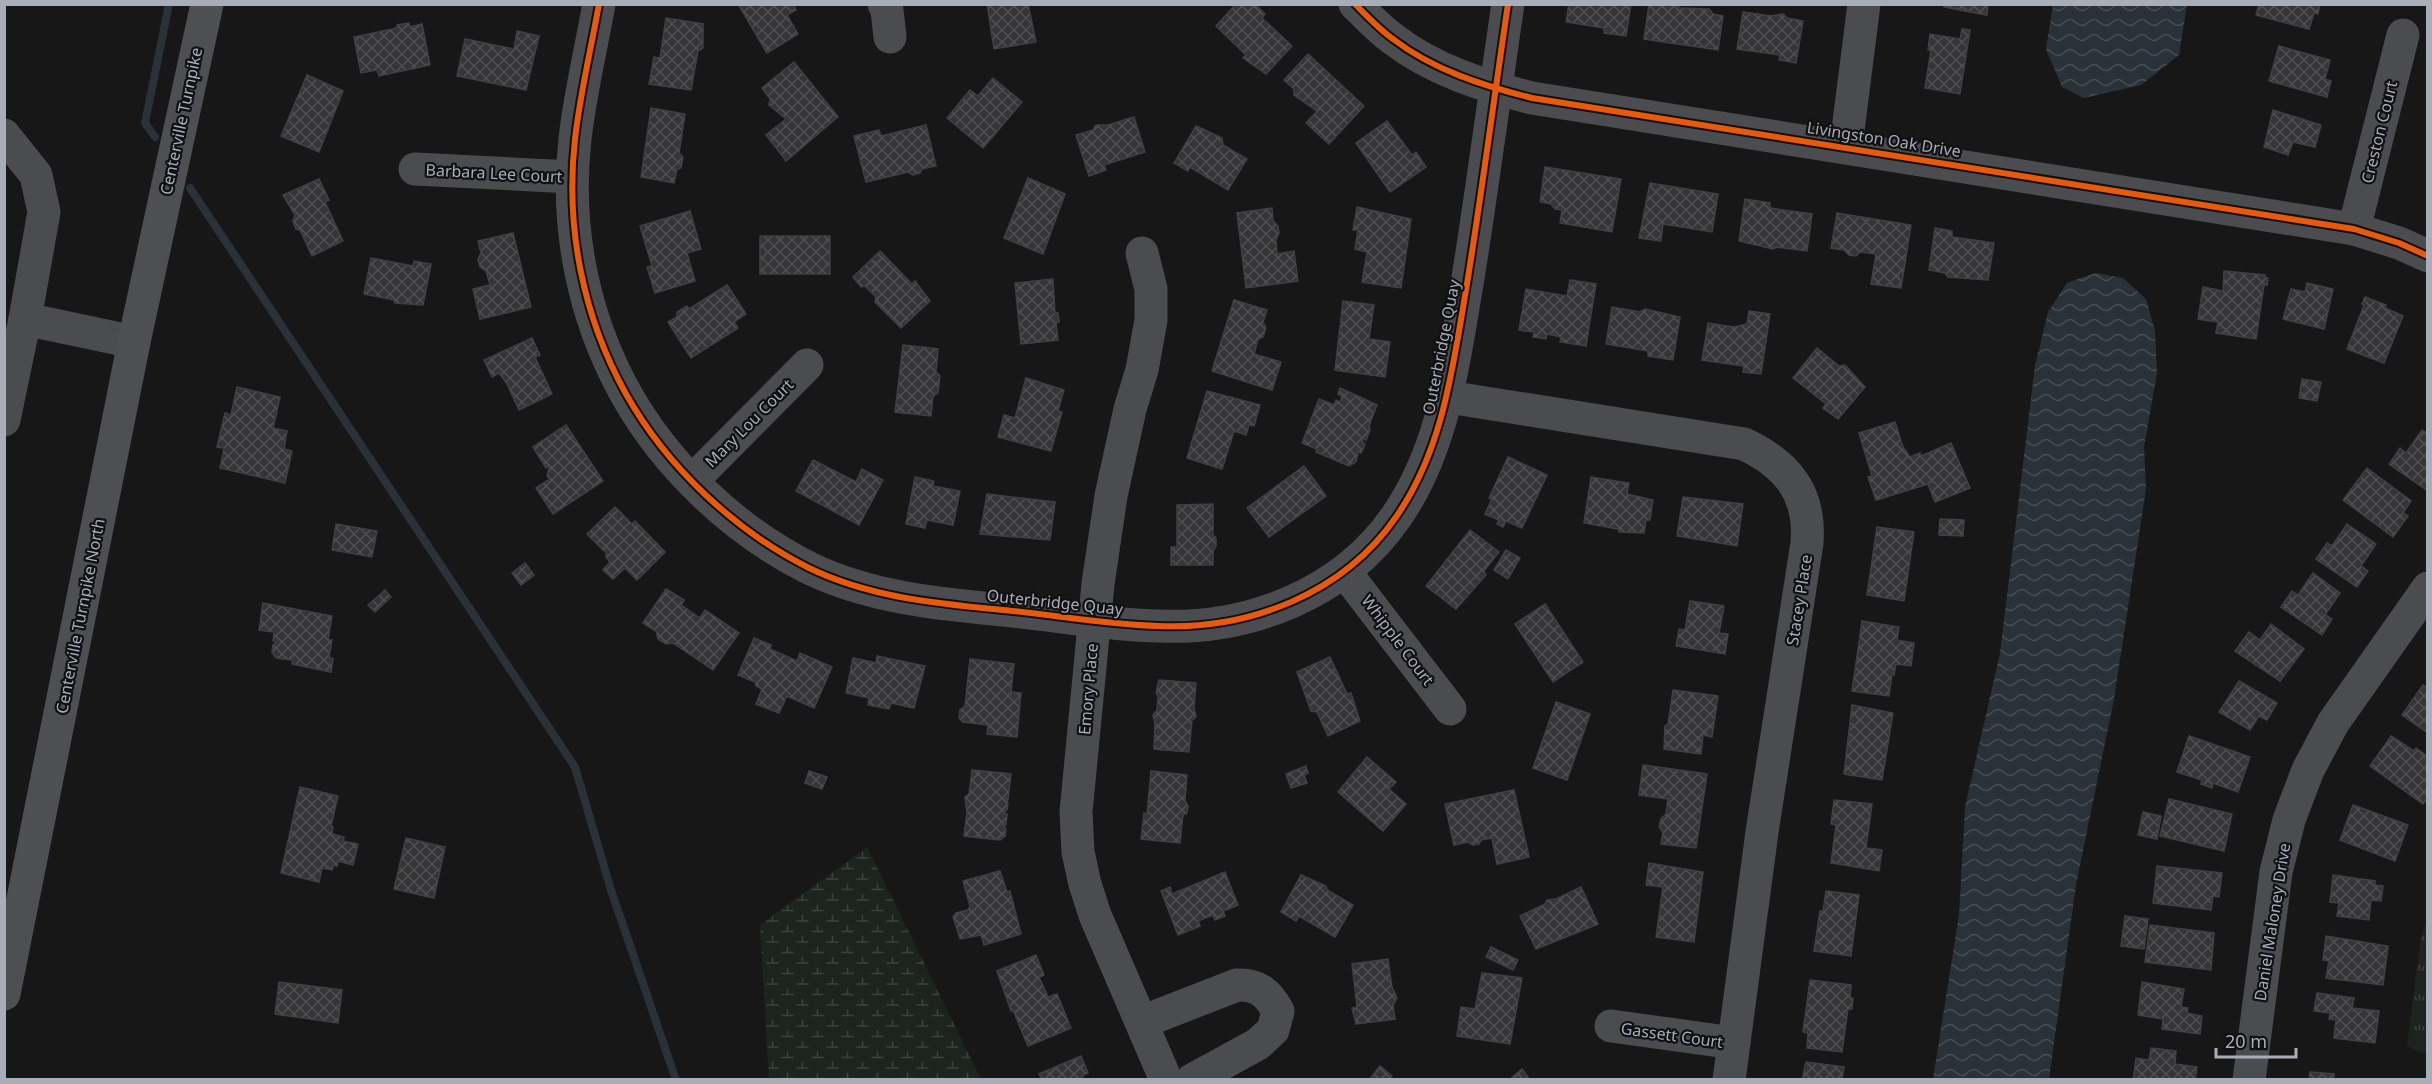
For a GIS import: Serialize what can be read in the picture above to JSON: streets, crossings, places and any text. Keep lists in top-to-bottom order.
{
  "streets": {
    "main road": ["Centerville Turnpike", "Centerville Turnpike North"],
    "street": [
      "Creston Court",
      "Livingston Oak Drive",
      "Barbara Lee Court",
      "Outerbridge Quay",
      "Mary Lou Court",
      "Stacey Place",
      "Whipple Court",
      "Emory Place",
      "Daniel Maloney Drive",
      "Gassett Court"
    ]
  },
  "crossings": [
    ["Centerville Turnpike", "Centerville Turnpike North"],
    ["Creston Court", "Livingston Oak Drive"],
    ["Livingston Oak Drive", "Outerbridge Quay"],
    ["Barbara Lee Court", "Outerbridge Quay"],
    ["Outerbridge Quay", "Mary Lou Court"],
    ["Outerbridge Quay", "Stacey Place"],
    ["Outerbridge Quay", "Whipple Court"],
    ["Outerbridge Quay", "Emory Place"],
    ["Stacey Place", "Gassett Court"]
  ],
  "scale_bar": "20 m"
}
